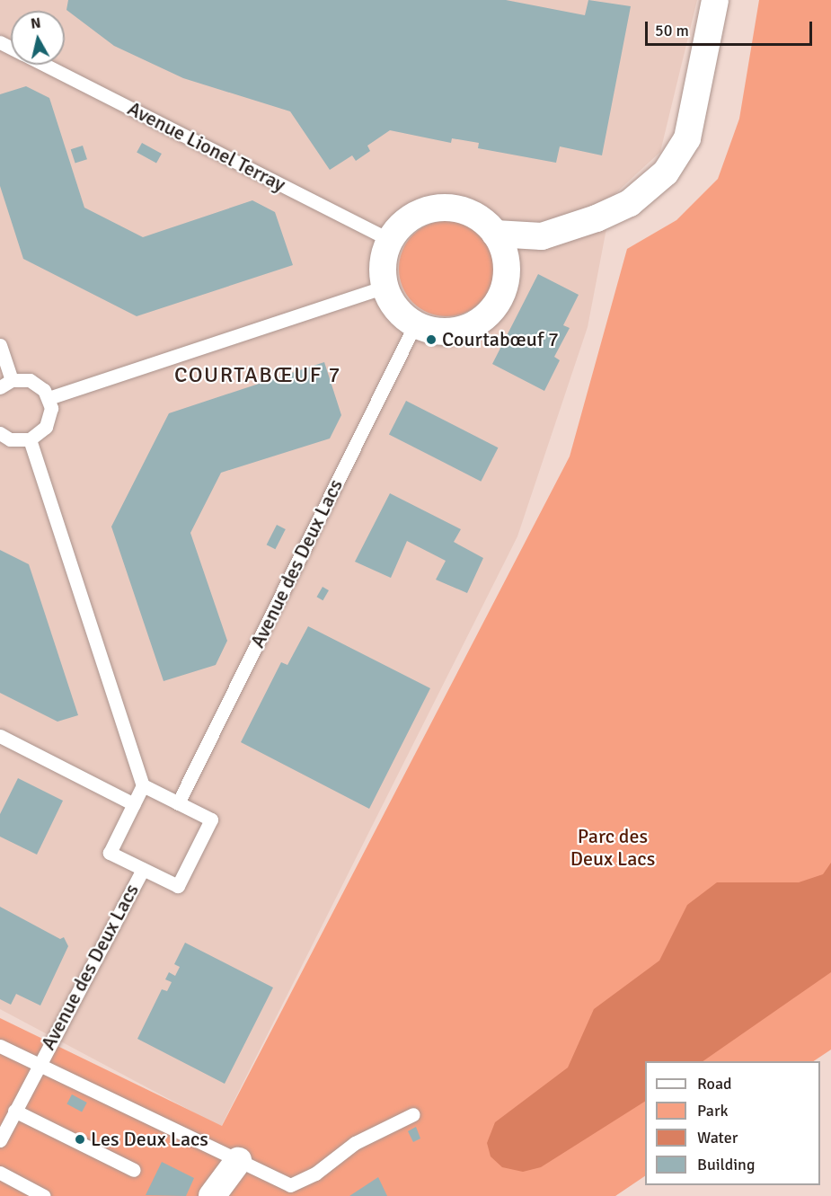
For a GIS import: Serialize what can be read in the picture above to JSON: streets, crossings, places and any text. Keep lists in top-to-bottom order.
{
  "streets": {
    "lane": ["Avenue Lionel Terray", "Avenue des Deux Lacs"]
  },
  "crossings": [
    ["Avenue Lionel Terray", "Avenue des Deux Lacs"]
  ],
  "districts": ["COURTABŒUF 7"],
  "parks": ["Parc des Deux Lacs"],
  "places": ["Courtabœuf 7", "Les Deux Lacs"],
  "legend": [
    "Road",
    "Park",
    "Water",
    "Building"
  ],
  "scale_bar": "50 m",
  "north": "top"
}
